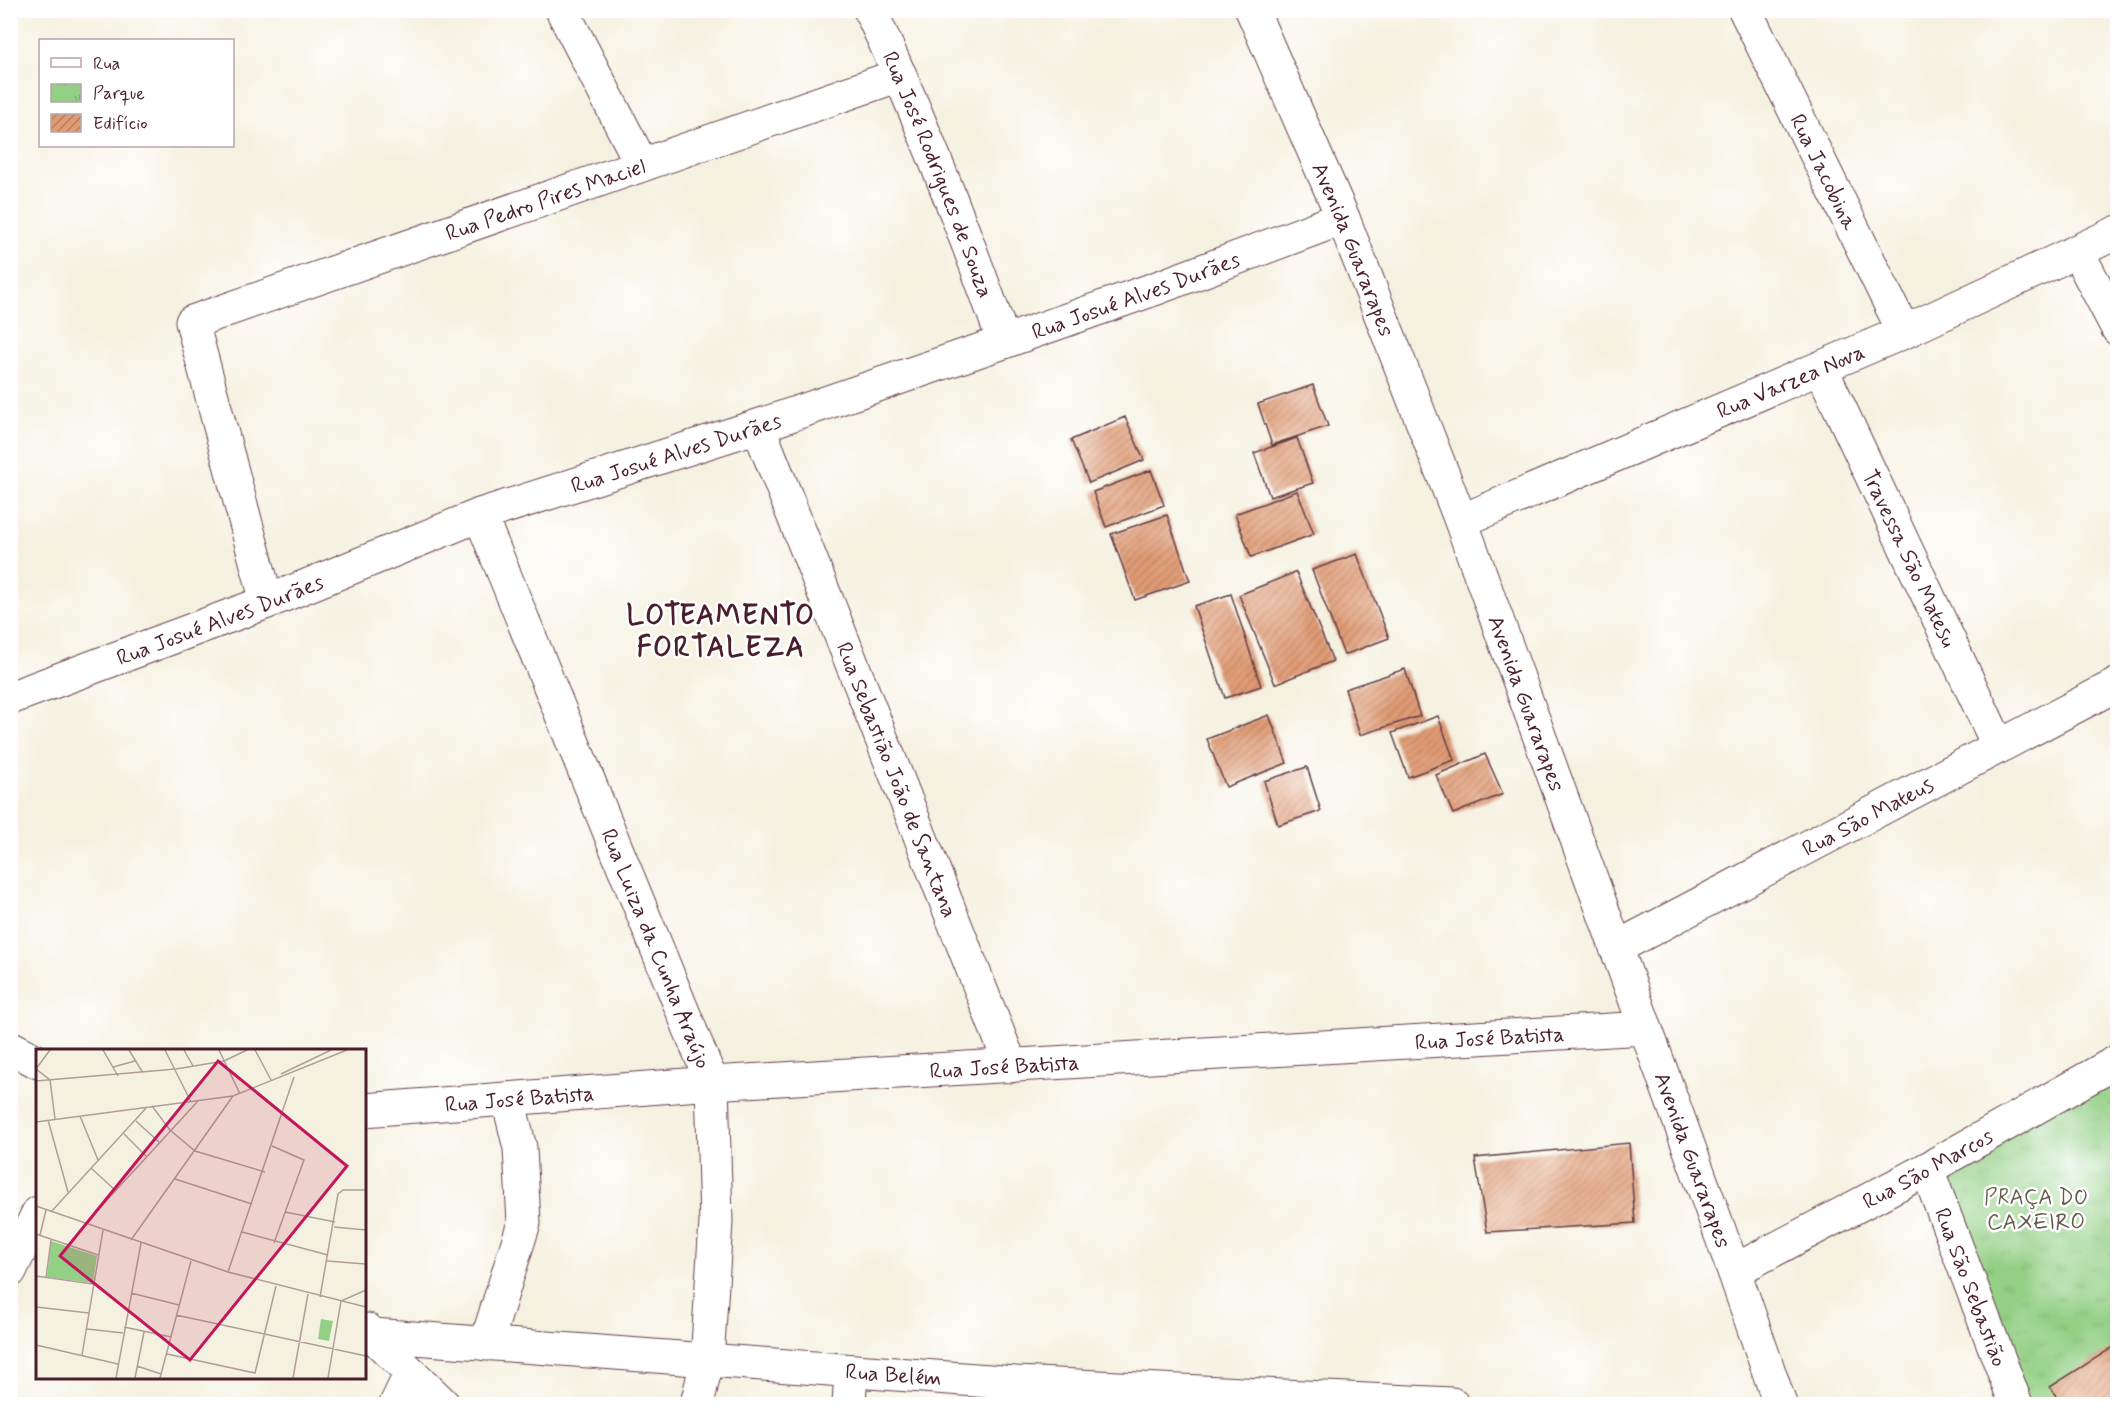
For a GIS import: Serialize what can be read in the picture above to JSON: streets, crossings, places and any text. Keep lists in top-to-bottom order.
{
  "streets": {
    "street": [
      "Rua Jacobina",
      "Rua José Rodrigues de Souza",
      "Rua Pedro Pires Maciel",
      "Avenida Guararapes",
      "Rua Josué Alves Durães",
      "Rua Varzea Nova",
      "Travessa São Matesu",
      "Rua Sebastião João de Santana",
      "Rua São Mateus",
      "Rua Luiza da Cunha Araújo",
      "Rua José Batista",
      "Rua São Marcos",
      "Rua São Sebastião",
      "Rua Belém"
    ]
  },
  "crossings": [
    ["Rua Jacobina", "Rua Varzea Nova"],
    ["Rua José Rodrigues de Souza", "Rua Pedro Pires Maciel"],
    ["Rua José Rodrigues de Souza", "Rua Josué Alves Durães"],
    ["Rua Pedro Pires Maciel", "Rua Josué Alves Durães"],
    ["Avenida Guararapes", "Rua Josué Alves Durães"],
    ["Avenida Guararapes", "Rua Varzea Nova"],
    ["Avenida Guararapes", "Rua São Mateus"],
    ["Avenida Guararapes", "Rua José Batista"],
    ["Avenida Guararapes", "Rua São Marcos"],
    ["Rua Josué Alves Durães", "Rua Sebastião João de Santana"],
    ["Rua Josué Alves Durães", "Rua Luiza da Cunha Araújo"],
    ["Rua Varzea Nova", "Travessa São Matesu"],
    ["Travessa São Matesu", "Rua São Mateus"],
    ["Rua Sebastião João de Santana", "Rua José Batista"],
    ["Rua Luiza da Cunha Araújo", "Rua José Batista"],
    ["Rua Luiza da Cunha Araújo", "Rua Belém"],
    ["Rua São Marcos", "Rua São Sebastião"]
  ],
  "districts": ["LOTEAMENTO FORTALEZA"],
  "parks": ["PRAÇA DO CAXEIRO"],
  "legend": ["Rua", "Parque", "Edifício"]
}
